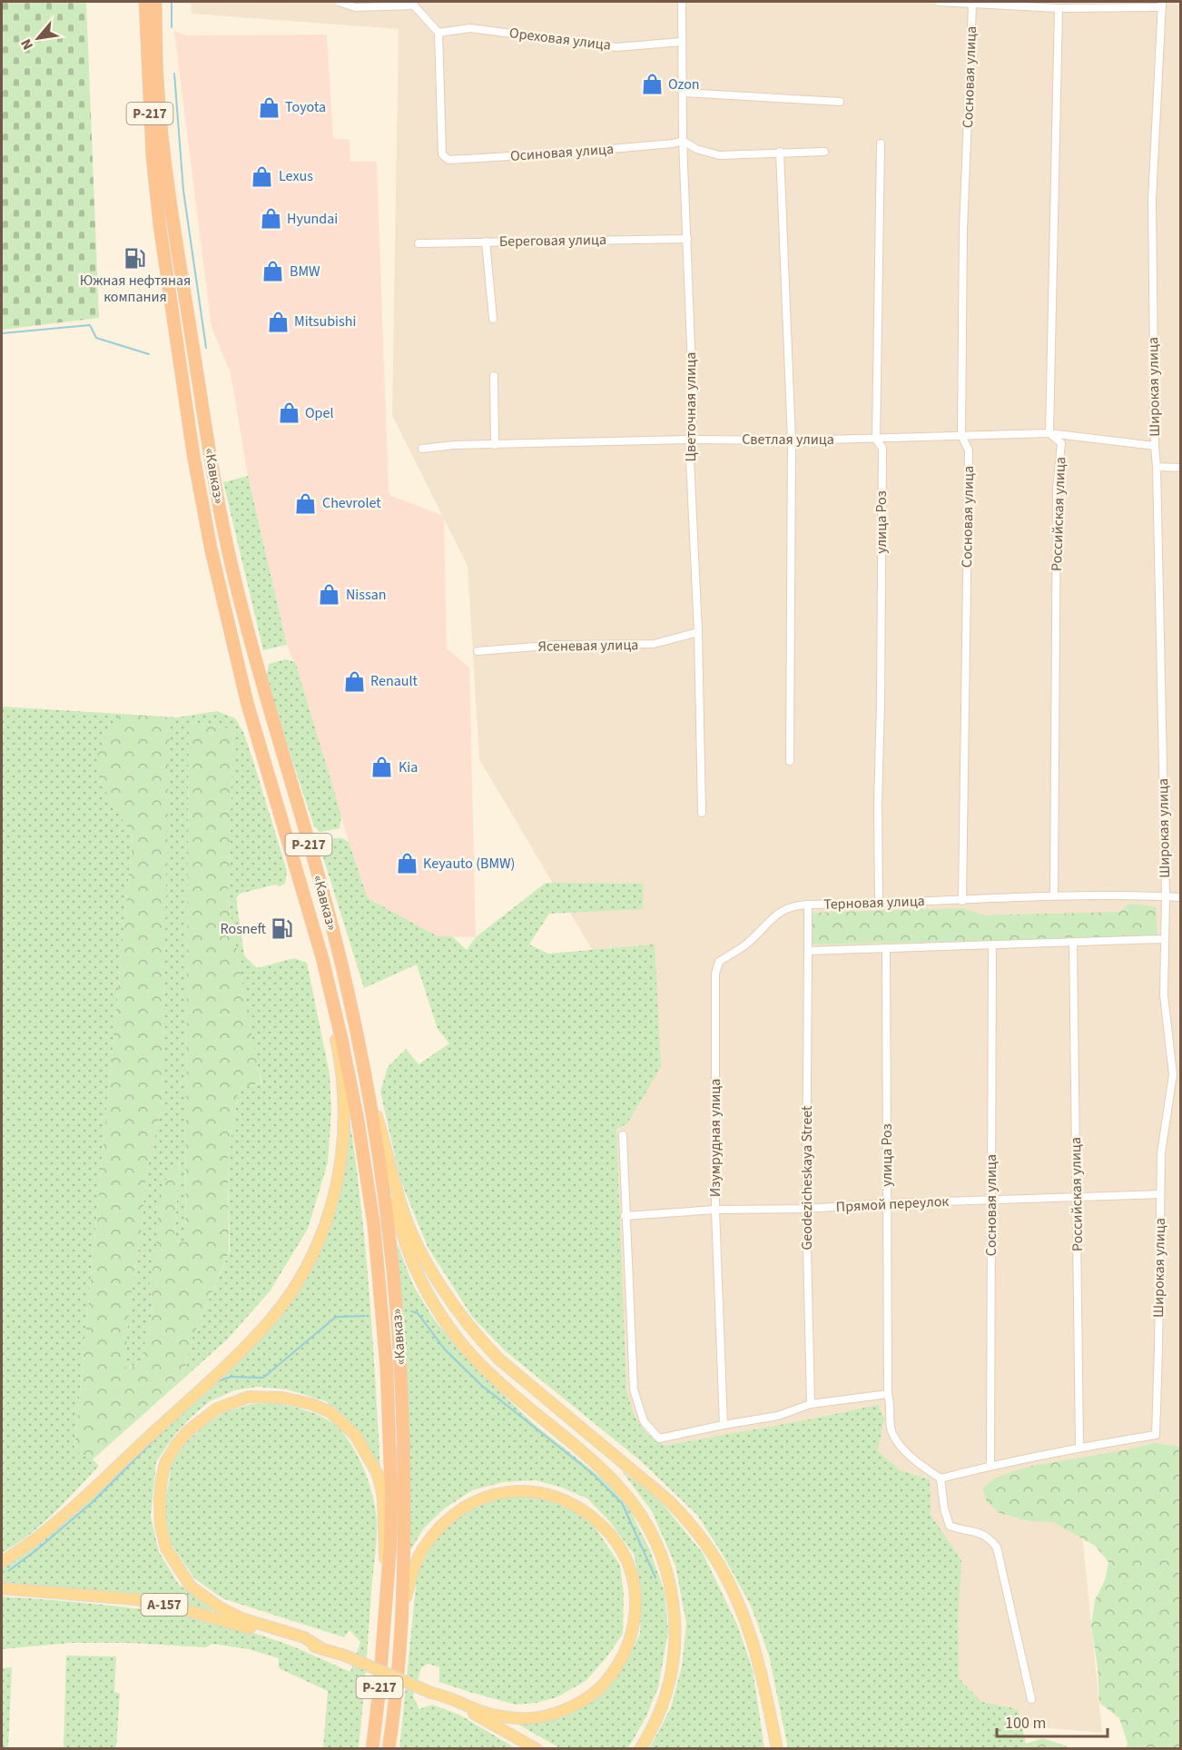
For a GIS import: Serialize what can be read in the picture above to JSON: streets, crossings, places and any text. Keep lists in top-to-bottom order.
{
  "streets": {
    "highway": ["Р-217", "«Кавказ»"],
    "main road": ["А-157"],
    "street": [
      "Ореховая улица",
      "Сосновая улица",
      "Осиновая улица",
      "Береговая улица",
      "Широкая улица",
      "Цветочная улица",
      "Светлая улица",
      "Российская улица",
      "улица Роз",
      "Ясеневая улица",
      "Терновая улица",
      "Изумрудная улица",
      "Geodezicheskaya Street",
      "Прямой переулок"
    ]
  },
  "crossings": [
    ["Ореховая улица", "Осиновая улица"],
    ["Ореховая улица", "Цветочная улица"],
    ["Сосновая улица", "Широкая улица"],
    ["Сосновая улица", "Светлая улица"],
    ["Сосновая улица", "Терновая улица"],
    ["Сосновая улица", "Прямой переулок"],
    ["Р-217", "«Кавказ»"],
    ["Осиновая улица", "Цветочная улица"],
    ["Береговая улица", "Цветочная улица"],
    ["Широкая улица", "Светлая улица"],
    ["Широкая улица", "Российская улица"],
    ["Широкая улица", "улица Роз"],
    ["Широкая улица", "Терновая улица"],
    ["Широкая улица", "Прямой переулок"],
    ["Цветочная улица", "Светлая улица"],
    ["Цветочная улица", "Ясеневая улица"],
    ["Светлая улица", "Российская улица"],
    ["Светлая улица", "улица Роз"],
    ["Российская улица", "Терновая улица"],
    ["Российская улица", "Прямой переулок"],
    ["улица Роз", "Терновая улица"],
    ["улица Роз", "Прямой переулок"],
    ["Терновая улица", "Изумрудная улица"],
    ["Терновая улица", "Geodezicheskaya Street"],
    ["Изумрудная улица", "Прямой переулок"],
    ["Geodezicheskaya Street", "Прямой переулок"]
  ],
  "places": {
    "shop": [
      "Ozon",
      "Toyota",
      "Lexus",
      "Hyundai",
      "BMW",
      "Mitsubishi",
      "Opel",
      "Chevrolet",
      "Nissan",
      "Renault",
      "Kia",
      "Keyauto (BMW)"
    ],
    "fuel station": ["Южная нефтяная компания", "Rosneft"]
  },
  "scale_bar": "100 m",
  "north": "bottom left"
}
